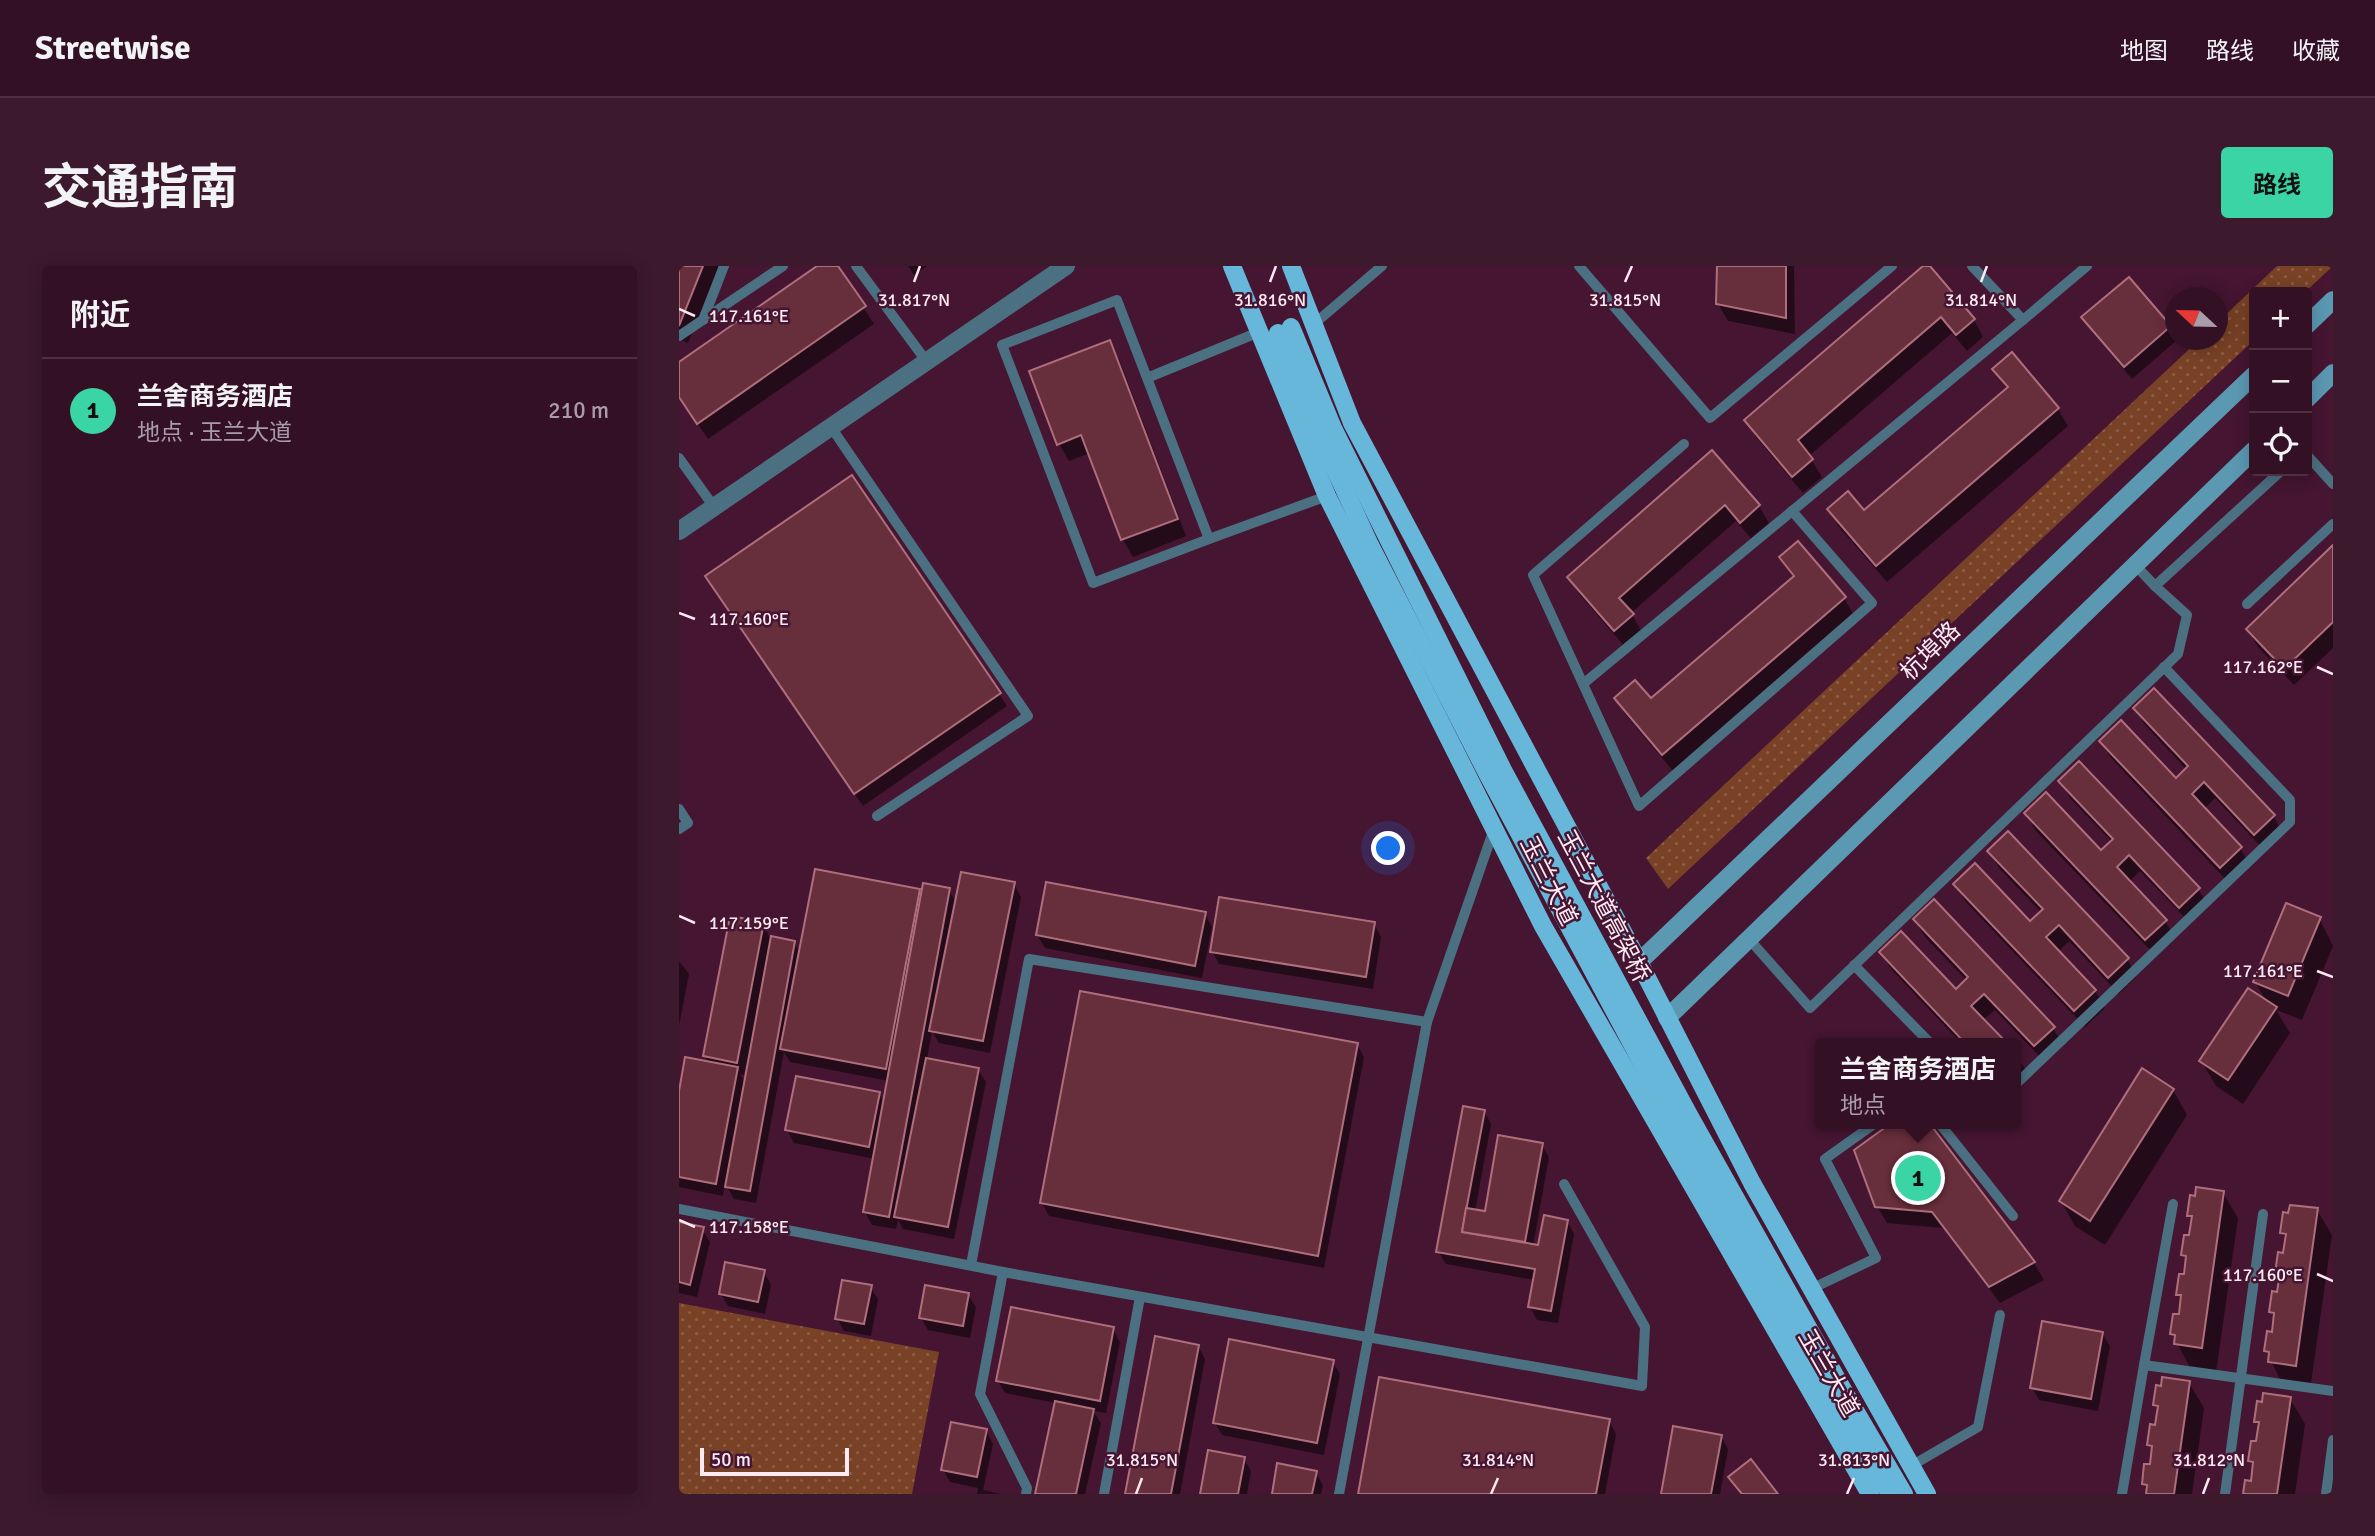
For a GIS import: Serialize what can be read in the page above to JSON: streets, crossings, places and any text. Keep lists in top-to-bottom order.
{
  "streets": {
    "main road": ["杭埠路", "玉兰大道", "玉兰大道高架桥"]
  },
  "crossings": [
    ["杭埠路", "玉兰大道"]
  ],
  "scale_bar": "50 m",
  "north": "left",
  "page": {
    "header": "Streetwise",
    "nav": ["地图", "路线", "收藏"],
    "title": "交通指南",
    "buttons": "路线",
    "heading": "附近",
    "map_buttons": ["+", "−"],
    "list": [
      {
        "mark": "1",
        "name": "兰舍商务酒店",
        "note": "地点 · 玉兰大道",
        "value": "210 m"
      }
    ],
    "popup": ["兰舍商务酒店", "地点"],
    "pins": "1",
    "scale": "50 m"
  },
  "coordinates": [
    "31.817°N",
    "31.816°N",
    "31.815°N",
    "31.814°N",
    "117.161°E",
    "117.160°E",
    "117.162°E",
    "117.159°E",
    "117.158°E",
    "31.813°N",
    "31.812°N"
  ]
}
